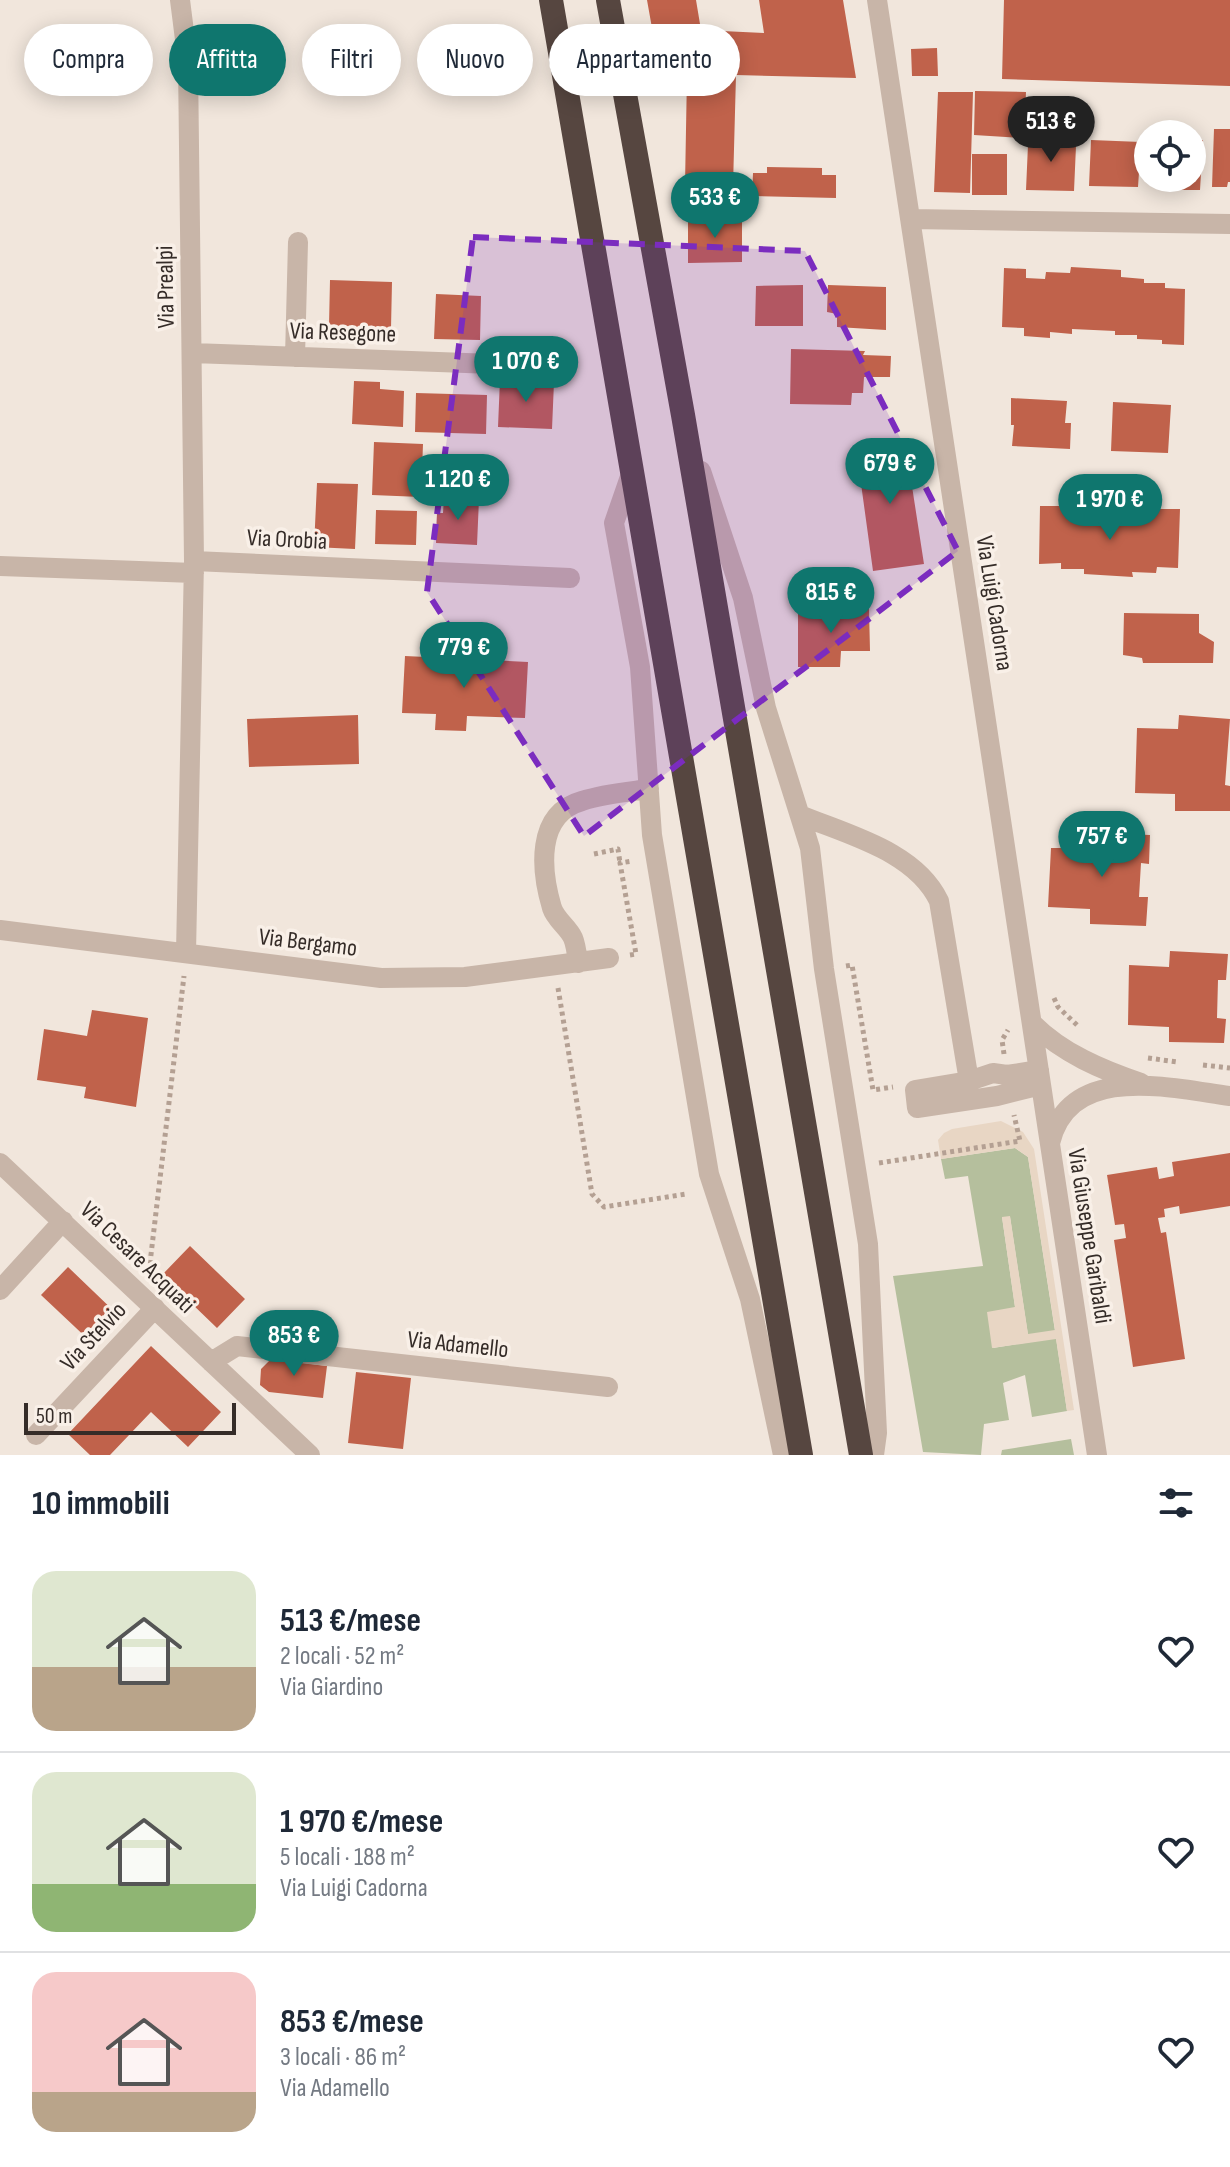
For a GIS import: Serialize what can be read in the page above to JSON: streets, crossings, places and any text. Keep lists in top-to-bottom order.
{
  "streets": {
    "street": [
      "Via Prealpi",
      "Via Resegone",
      "Via Orobia",
      "Via Luigi Cadorna",
      "Via Bergamo",
      "Via Giuseppe Garibaldi",
      "Via Cesare Acquati",
      "Via Stelvio",
      "Via Adamello"
    ]
  },
  "crossings": [
    ["Via Prealpi", "Via Resegone"],
    ["Via Prealpi", "Via Orobia"],
    ["Via Prealpi", "Via Bergamo"],
    ["Via Luigi Cadorna", "Via Giuseppe Garibaldi"],
    ["Via Cesare Acquati", "Via Stelvio"],
    ["Via Cesare Acquati", "Via Adamello"]
  ],
  "scale_bar": "50 m",
  "page": {
    "chip": [
      "Compra",
      "Affitta",
      "Filtri",
      "Nuovo",
      "Appartamento"
    ],
    "price": [
      "513 €",
      "533 €",
      "1 070 €",
      "679 €",
      "1 120 €",
      "1 970 €",
      "815 €",
      "779 €",
      "757 €",
      "853 €"
    ],
    "scale": "50 m",
    "heading": "10 immobili",
    "list": [
      {
        "name": "513 €/mese",
        "note": "2 locali · 52 m² · Via Giardino"
      },
      {
        "name": "1 970 €/mese",
        "note": "5 locali · 188 m² · Via Luigi Cadorna"
      },
      {
        "name": "853 €/mese",
        "note": "3 locali · 86 m² · Via Adamello"
      }
    ]
  }
}
